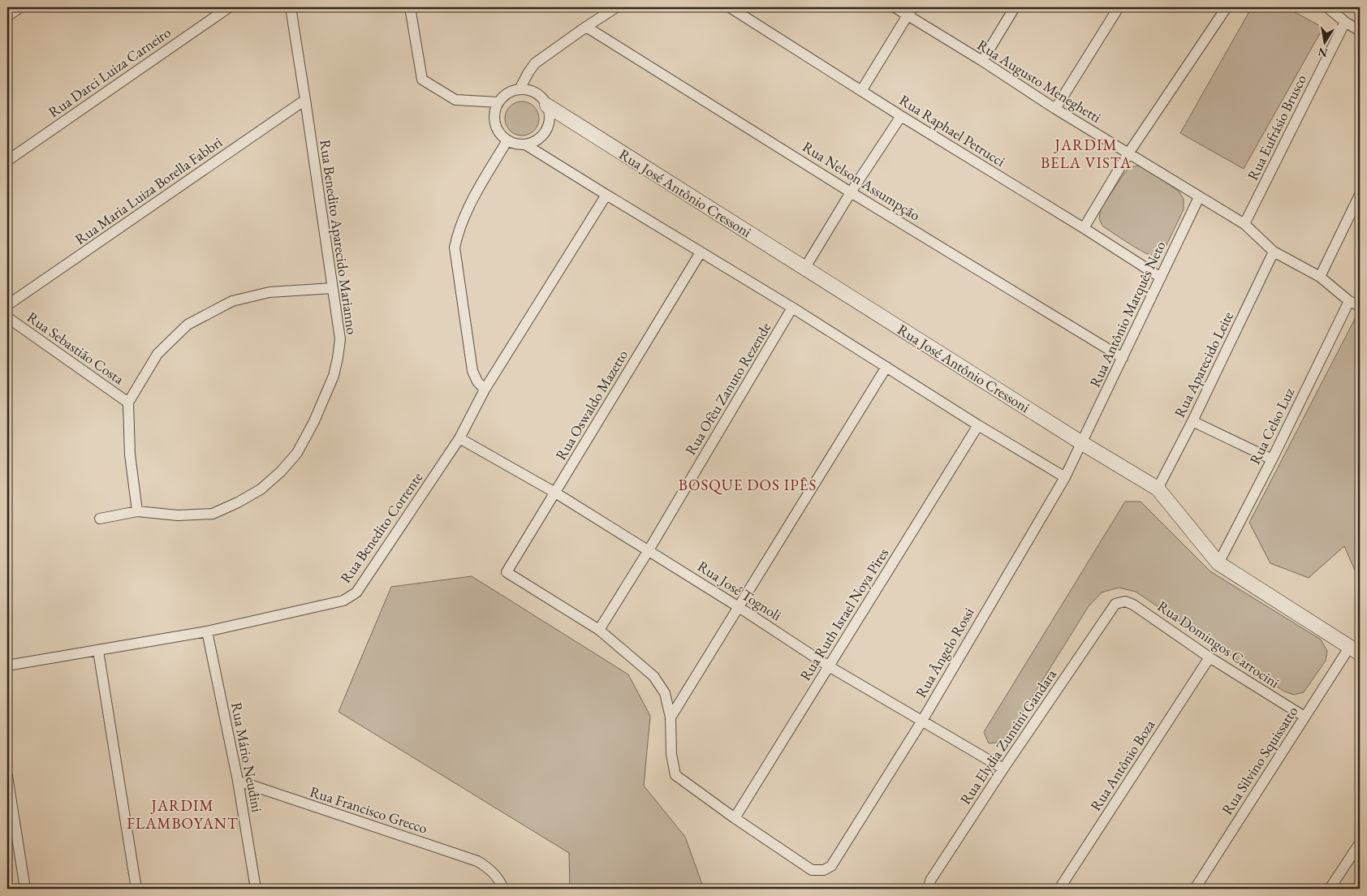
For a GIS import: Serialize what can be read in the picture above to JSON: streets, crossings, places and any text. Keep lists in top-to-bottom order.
{
  "streets": {
    "street": [
      "Rua Darci Luiza Carneiro",
      "Rua Augusto Meneghetti",
      "Rua Eufrásio Brusco",
      "Rua Raphael Petrucci",
      "Rua Nelson Assumpção",
      "Rua Maria Luiza Borella Fabbri",
      "Rua José Antônio Cressoni",
      "Rua Benedito Aparecido Marianno",
      "Rua Antônio Marquês Neto",
      "Rua Sebastião Costa",
      "Rua Aparecido Leite",
      "Rua Ofêu Zanuto Rezende",
      "Rua Oswaldo Mazetto",
      "Rua Celso Luz",
      "Rua Benedito Corrente",
      "Rua José Tognoli",
      "Rua Ruth Israel Noya Pires",
      "Rua Domingos Carrocini",
      "Rua Ângelo Rossi",
      "Rua Elydia Zuntini Gandara",
      "Rua Mário Neudini",
      "Rua Silvino Squissatto",
      "Rua Antônio Boza",
      "Rua Francisco Grecco"
    ]
  },
  "crossings": [
    ["Rua Augusto Meneghetti", "Rua Eufrásio Brusco"],
    ["Rua Augusto Meneghetti", "Rua Antônio Marquês Neto"],
    ["Rua Augusto Meneghetti", "Rua Aparecido Leite"],
    ["Rua Augusto Meneghetti", "Rua Celso Luz"],
    ["Rua Raphael Petrucci", "Rua Antônio Marquês Neto"],
    ["Rua Nelson Assumpção", "Rua Antônio Marquês Neto"],
    ["Rua Maria Luiza Borella Fabbri", "Rua Benedito Aparecido Marianno"],
    ["Rua José Antônio Cressoni", "Rua Antônio Marquês Neto"],
    ["Rua José Antônio Cressoni", "Rua Aparecido Leite"],
    ["Rua José Antônio Cressoni", "Rua Celso Luz"],
    ["Rua José Antônio Cressoni", "Rua Ângelo Rossi"],
    ["Rua José Antônio Cressoni", "Rua Silvino Squissatto"],
    ["Rua Antônio Marquês Neto", "Rua Ângelo Rossi"],
    ["Rua Ofêu Zanuto Rezende", "Rua Oswaldo Mazetto"],
    ["Rua Ofêu Zanuto Rezende", "Rua José Tognoli"],
    ["Rua Oswaldo Mazetto", "Rua José Tognoli"],
    ["Rua Benedito Corrente", "Rua José Tognoli"],
    ["Rua Benedito Corrente", "Rua Mário Neudini"],
    ["Rua José Tognoli", "Rua Ruth Israel Noya Pires"],
    ["Rua José Tognoli", "Rua Ângelo Rossi"],
    ["Rua José Tognoli", "Rua Elydia Zuntini Gandara"],
    ["Rua Ruth Israel Noya Pires", "Rua Ângelo Rossi"],
    ["Rua Domingos Carrocini", "Rua Elydia Zuntini Gandara"],
    ["Rua Domingos Carrocini", "Rua Silvino Squissatto"],
    ["Rua Domingos Carrocini", "Rua Antônio Boza"],
    ["Rua Mário Neudini", "Rua Francisco Grecco"]
  ],
  "districts": ["JARDIM BELA VISTA", "BOSQUE DOS IPÊS", "JARDIM FLAMBOYANT"],
  "north": "bottom"
}
